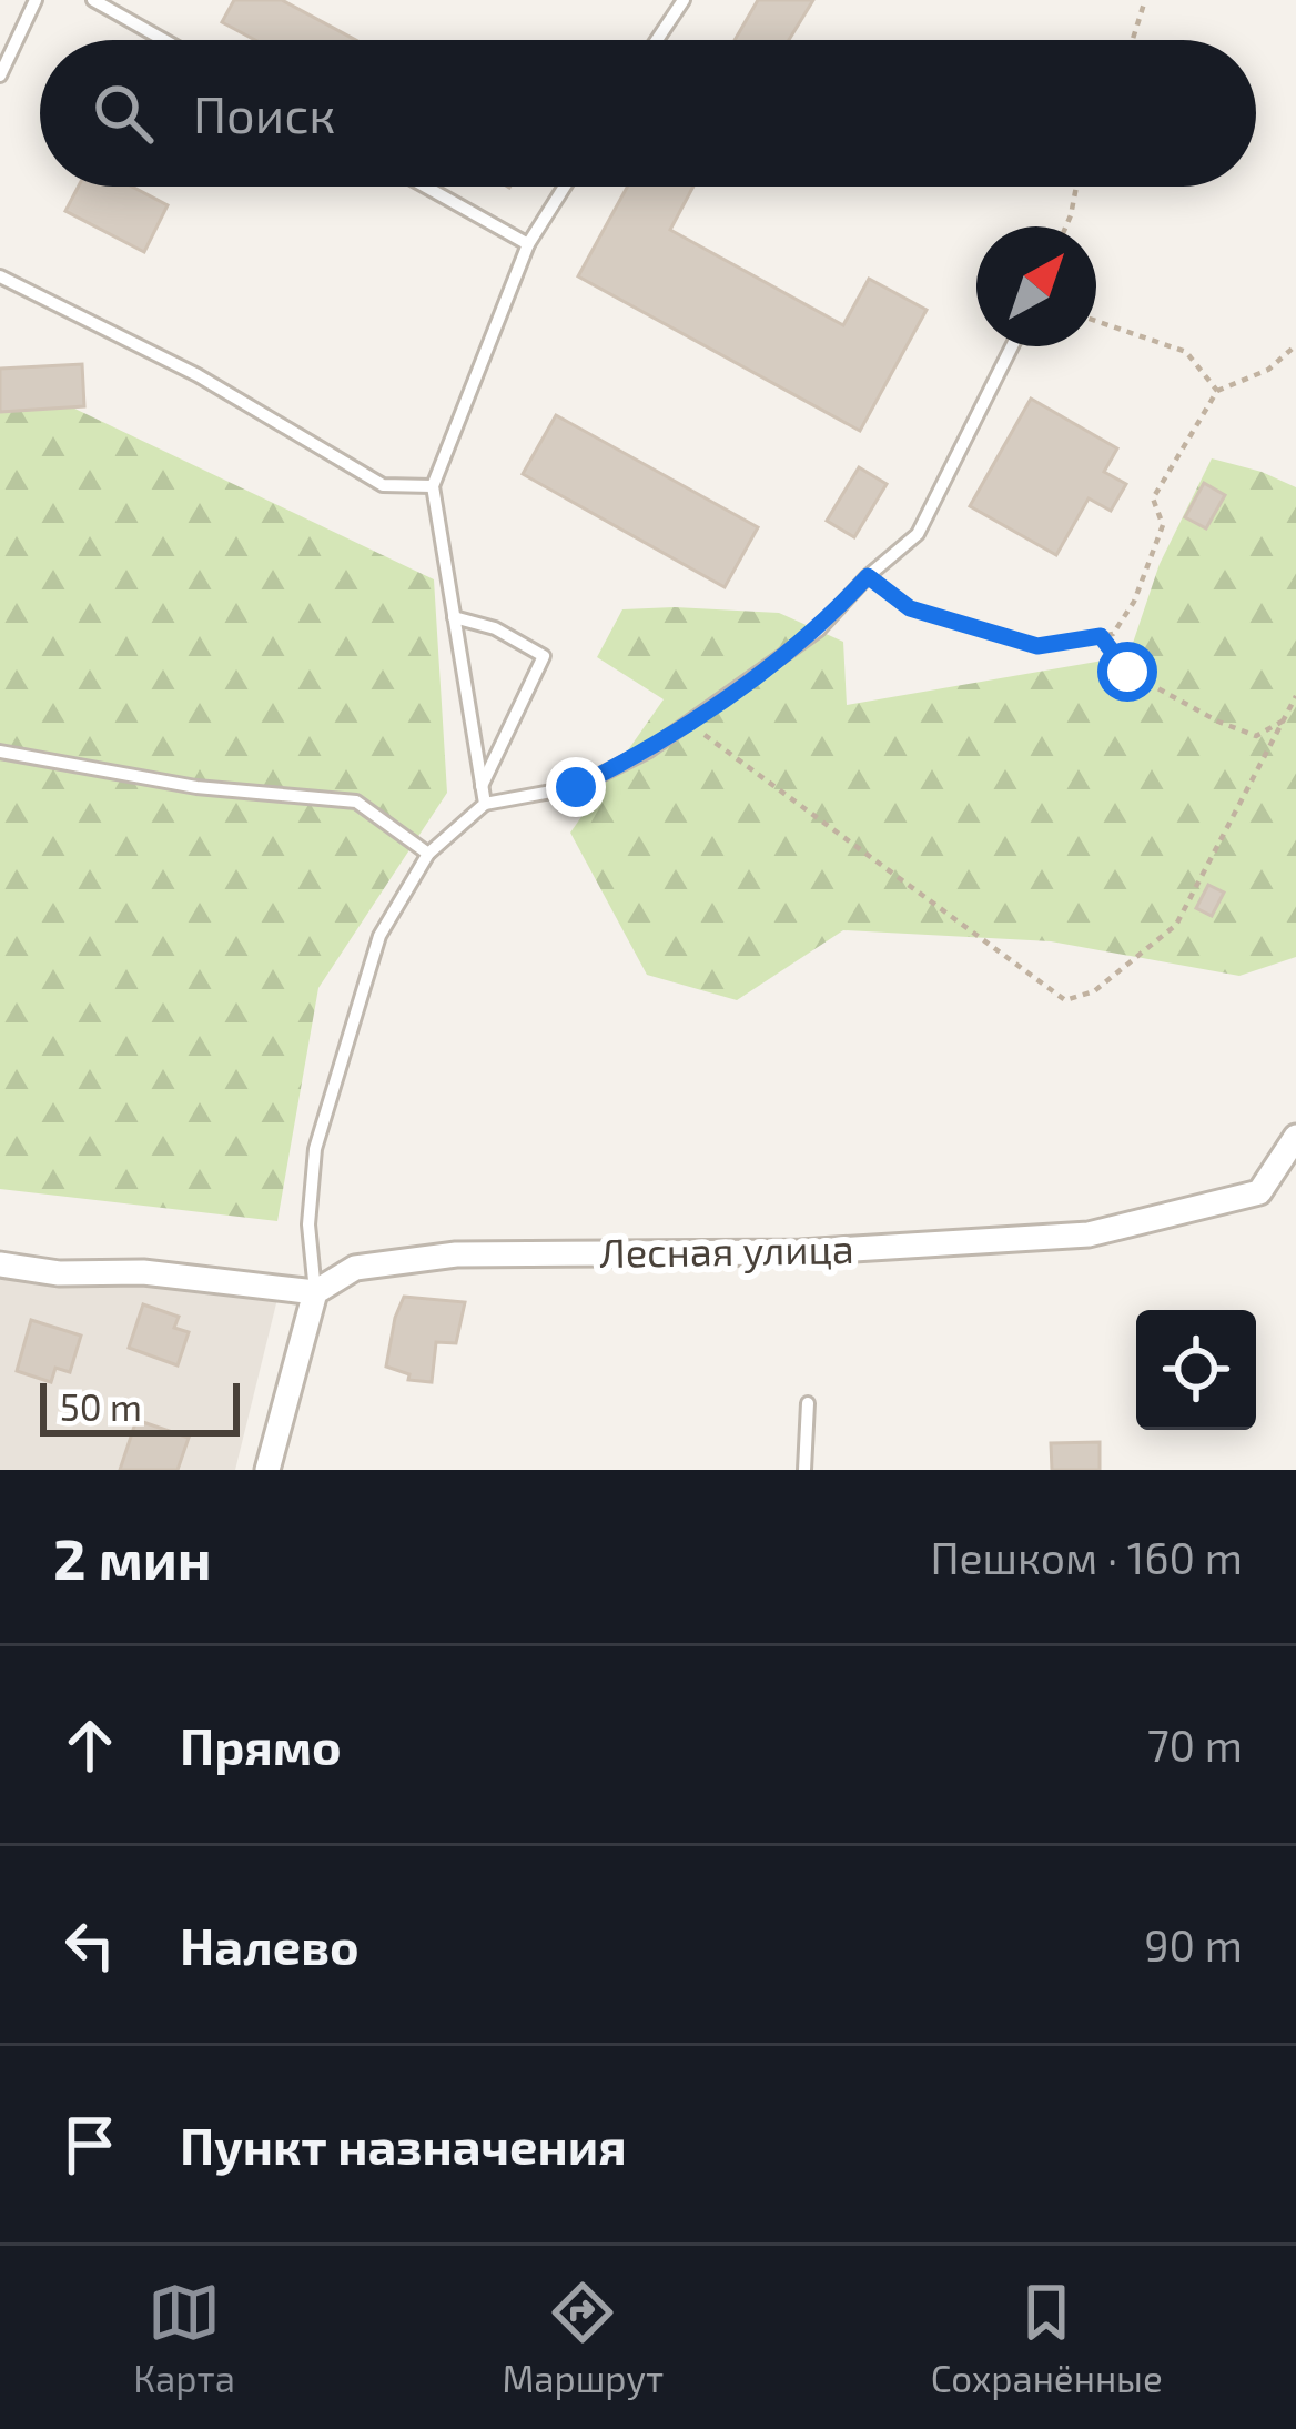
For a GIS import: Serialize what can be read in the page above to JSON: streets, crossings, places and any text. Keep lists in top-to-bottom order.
{
  "streets": {
    "street": ["Лесная улица"]
  },
  "scale_bar": "50 m",
  "north": "top right",
  "page": {
    "search": "Поиск",
    "scale": "50 m",
    "heading": ["2 мин", "Пешком · 160 m"],
    "list": [
      ["Прямо", "70 m"],
      ["Налево", "90 m"],
      "Пункт назначения"
    ],
    "nav": ["Карта", "Маршрут", "Сохранённые"]
  }
}
